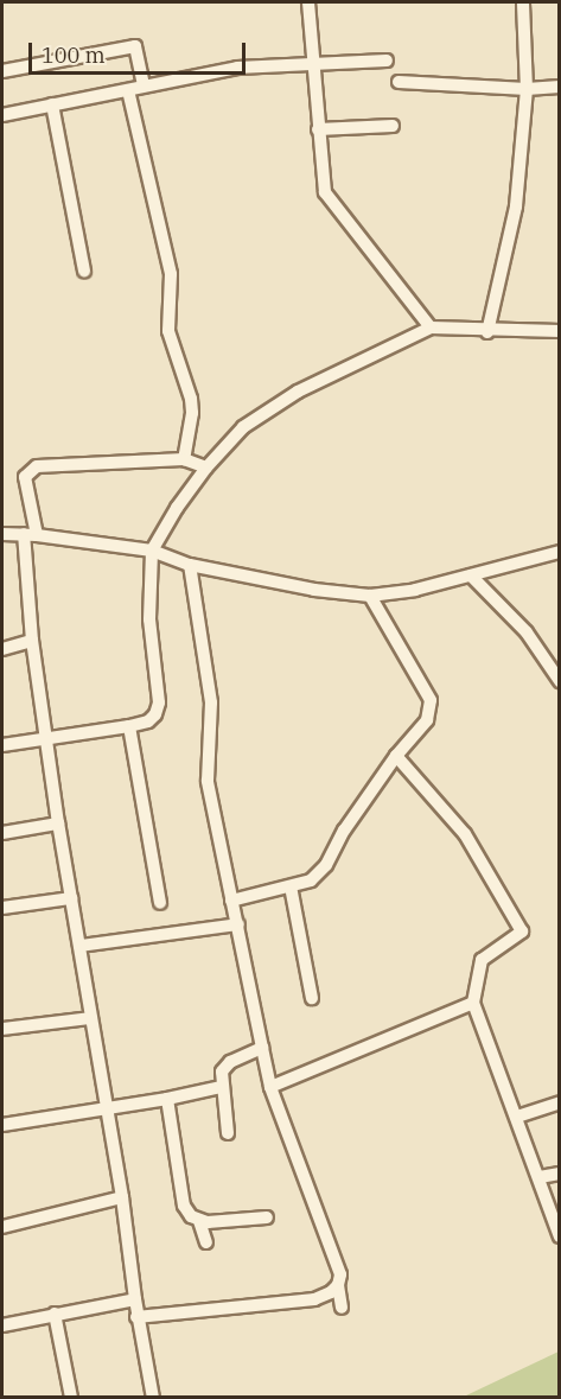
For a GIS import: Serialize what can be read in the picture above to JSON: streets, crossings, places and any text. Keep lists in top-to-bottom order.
{
  "scale_bar": "100 m"
}
